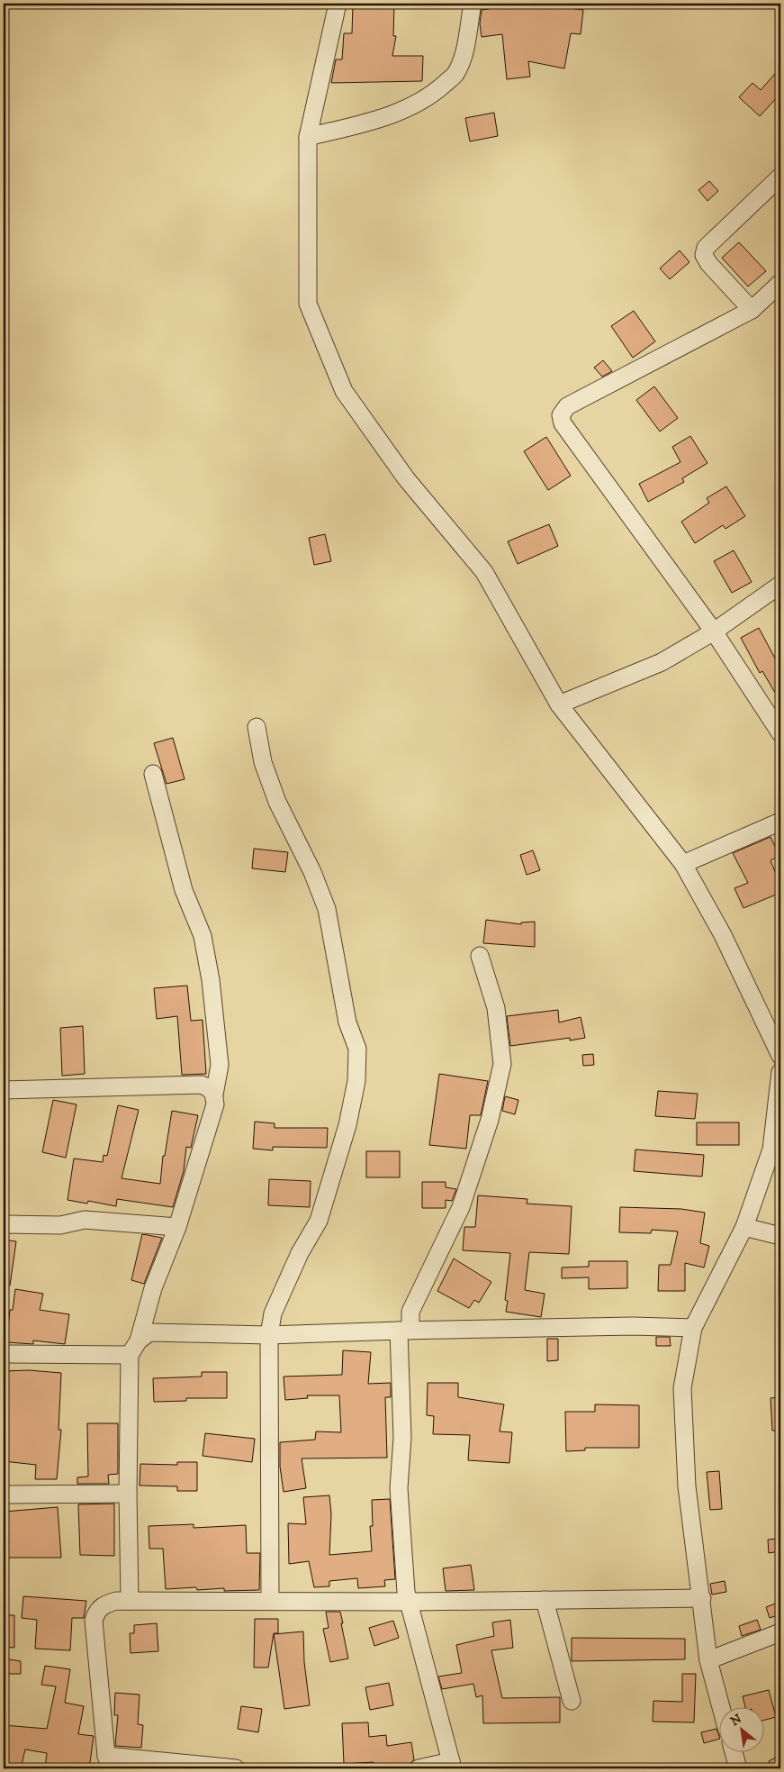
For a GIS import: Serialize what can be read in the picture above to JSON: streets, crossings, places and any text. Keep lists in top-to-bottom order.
{
  "north": "top left"
}
